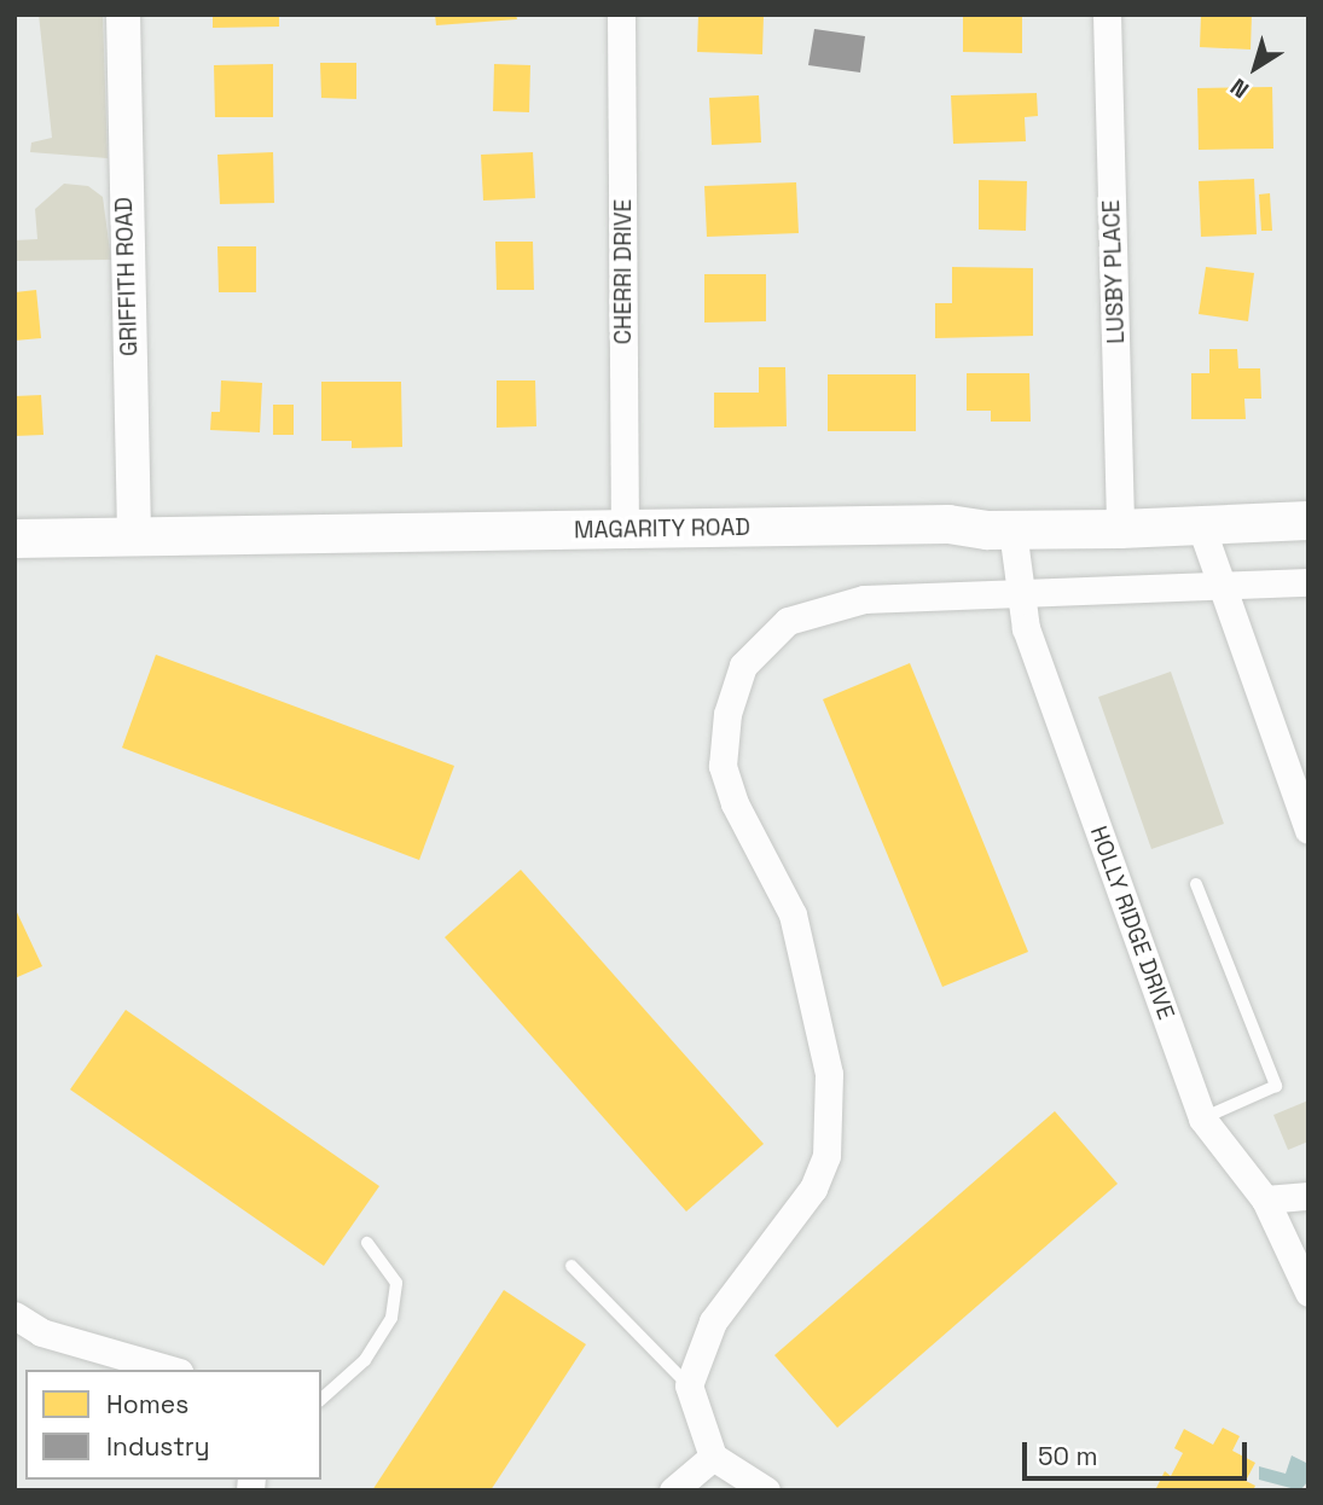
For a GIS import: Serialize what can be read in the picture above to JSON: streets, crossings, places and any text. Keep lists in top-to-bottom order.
{
  "streets": {
    "main road": ["MAGARITY ROAD"],
    "street": [
      "CHERRI DRIVE",
      "LUSBY PLACE",
      "GRIFFITH ROAD",
      "HOLLY RIDGE DRIVE"
    ]
  },
  "crossings": [
    ["CHERRI DRIVE", "MAGARITY ROAD"],
    ["LUSBY PLACE", "MAGARITY ROAD"],
    ["GRIFFITH ROAD", "MAGARITY ROAD"],
    ["MAGARITY ROAD", "HOLLY RIDGE DRIVE"]
  ],
  "legend": ["Homes", "Industry"],
  "scale_bar": "50 m",
  "north": "bottom left"
}
